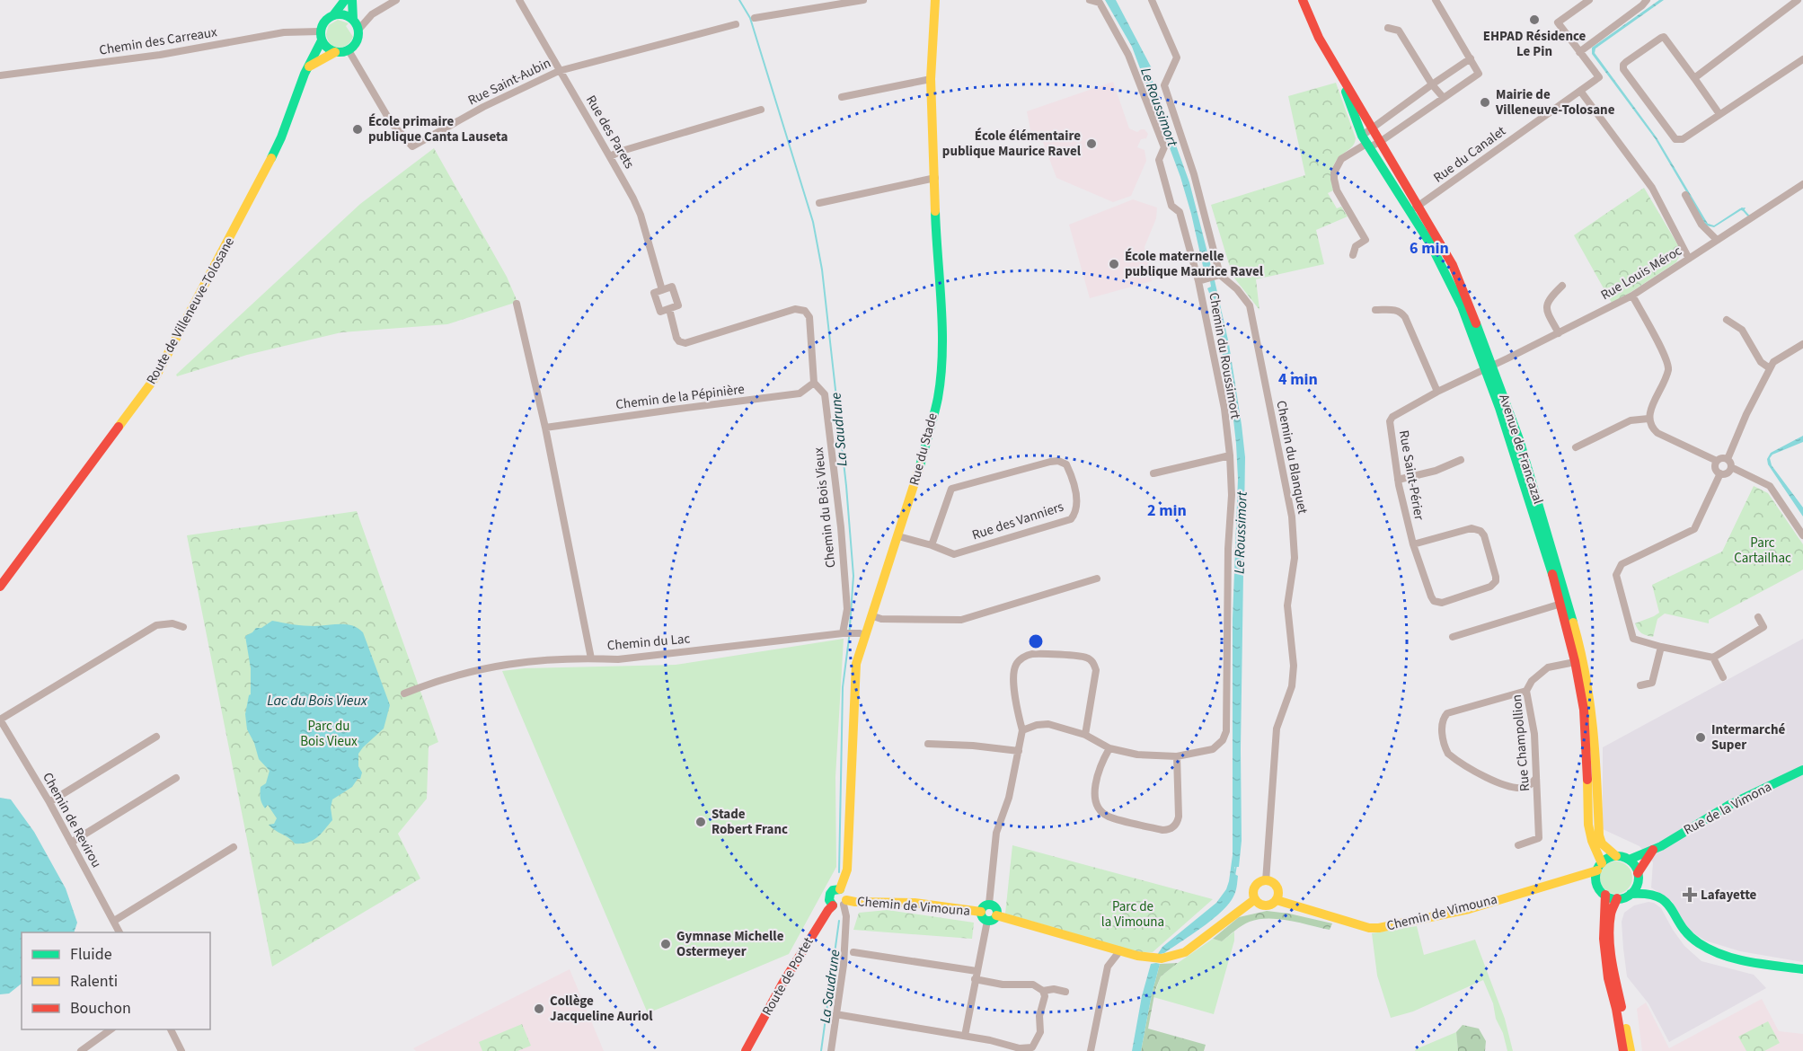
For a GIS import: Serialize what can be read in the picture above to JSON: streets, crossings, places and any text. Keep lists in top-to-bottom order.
{
  "streets": {
    "street": [
      "Chemin des Carreaux",
      "Rue Saint-Aubin",
      "Rue des Parets",
      "Rue du Canalet",
      "Rue Louis Méroc",
      "Route de Villeneuve-Tolosane",
      "Chemin du Roussimort",
      "Chemin de la Pépinière",
      "Rue du Stade",
      "Avenue de Francazal",
      "Chemin du Blanquet",
      "Rue Saint-Périer",
      "Chemin du Bois Vieux",
      "Rue des Vanniers",
      "Chemin du Lac",
      "Rue Champollion",
      "Rue de la Vimona",
      "Chemin de Revirou",
      "Chemin de Vimouna",
      "Route de Portet"
    ]
  },
  "crossings": [
    ["Chemin des Carreaux", "Rue Saint-Aubin"],
    ["Chemin des Carreaux", "Route de Villeneuve-Tolosane"],
    ["Rue Saint-Aubin", "Rue des Parets"],
    ["Rue Saint-Aubin", "Route de Villeneuve-Tolosane"],
    ["Rue du Canalet", "Avenue de Francazal"],
    ["Rue Louis Méroc", "Avenue de Francazal"],
    ["Rue Louis Méroc", "Rue Saint-Périer"],
    ["Chemin de la Pépinière", "Chemin du Bois Vieux"],
    ["Rue du Stade", "Rue des Vanniers"],
    ["Rue du Stade", "Chemin du Lac"],
    ["Rue du Stade", "Chemin de Vimouna"],
    ["Rue du Stade", "Route de Portet"],
    ["Avenue de Francazal", "Rue Saint-Périer"],
    ["Avenue de Francazal", "Rue Champollion"],
    ["Avenue de Francazal", "Rue de la Vimona"],
    ["Avenue de Francazal", "Chemin de Vimouna"],
    ["Chemin du Blanquet", "Chemin de Vimouna"],
    ["Chemin du Bois Vieux", "Chemin du Lac"],
    ["Rue de la Vimona", "Chemin de Vimouna"],
    ["Chemin de Vimouna", "Route de Portet"]
  ],
  "water": ["Le Roussimort", "La Saudrune", "Lac du Bois Vieux"],
  "parks": ["Parc Cartailhac", "Parc du Bois Vieux", "Parc de la Vimouna"],
  "places": {
    "other": [
      "EHPAD Résidence Le Pin",
      "Mairie de Villeneuve-Tolosane",
      "École primaire publique Canta Lauseta",
      "École élémentaire publique Maurice Ravel",
      "École maternelle publique Maurice Ravel",
      "Intermarché Super",
      "Stade Robert Franc",
      "Gymnase Michelle Ostermeyer",
      "Collège Jacqueline Auriol"
    ],
    "health": ["Lafayette"]
  },
  "legend": ["Fluide", "Ralenti", "Bouchon"],
  "rings": ["6 min", "4 min", "2 min"]
}
